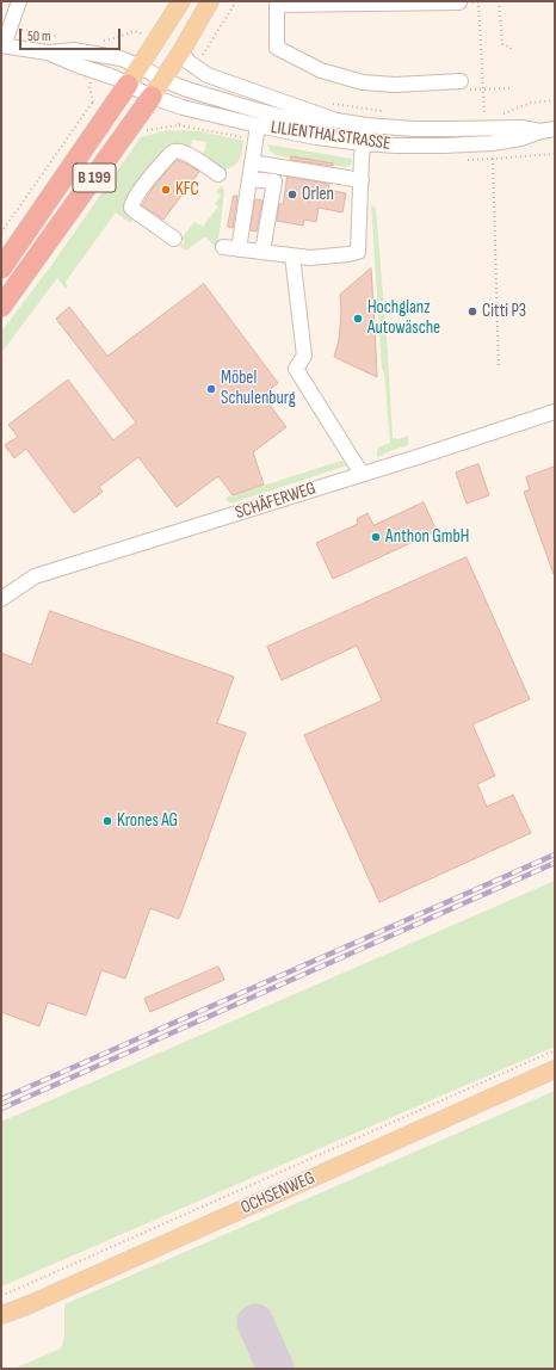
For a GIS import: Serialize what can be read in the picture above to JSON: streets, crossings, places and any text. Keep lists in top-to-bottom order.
{
  "streets": {
    "highway": ["B 199"],
    "main road": ["OCHSENWEG"],
    "street": ["LILIENTHALSTRASSE", "SCHÄFERWEG"]
  },
  "crossings": [
    ["LILIENTHALSTRASSE", "B 199"]
  ],
  "places": [
    "KFC",
    "Orlen",
    "Citti P3",
    "Hochglanz Autowäsche",
    "Möbel Schulenburg",
    "Anthon GmbH",
    "Krones AG"
  ],
  "scale_bar": "50 m"
}
